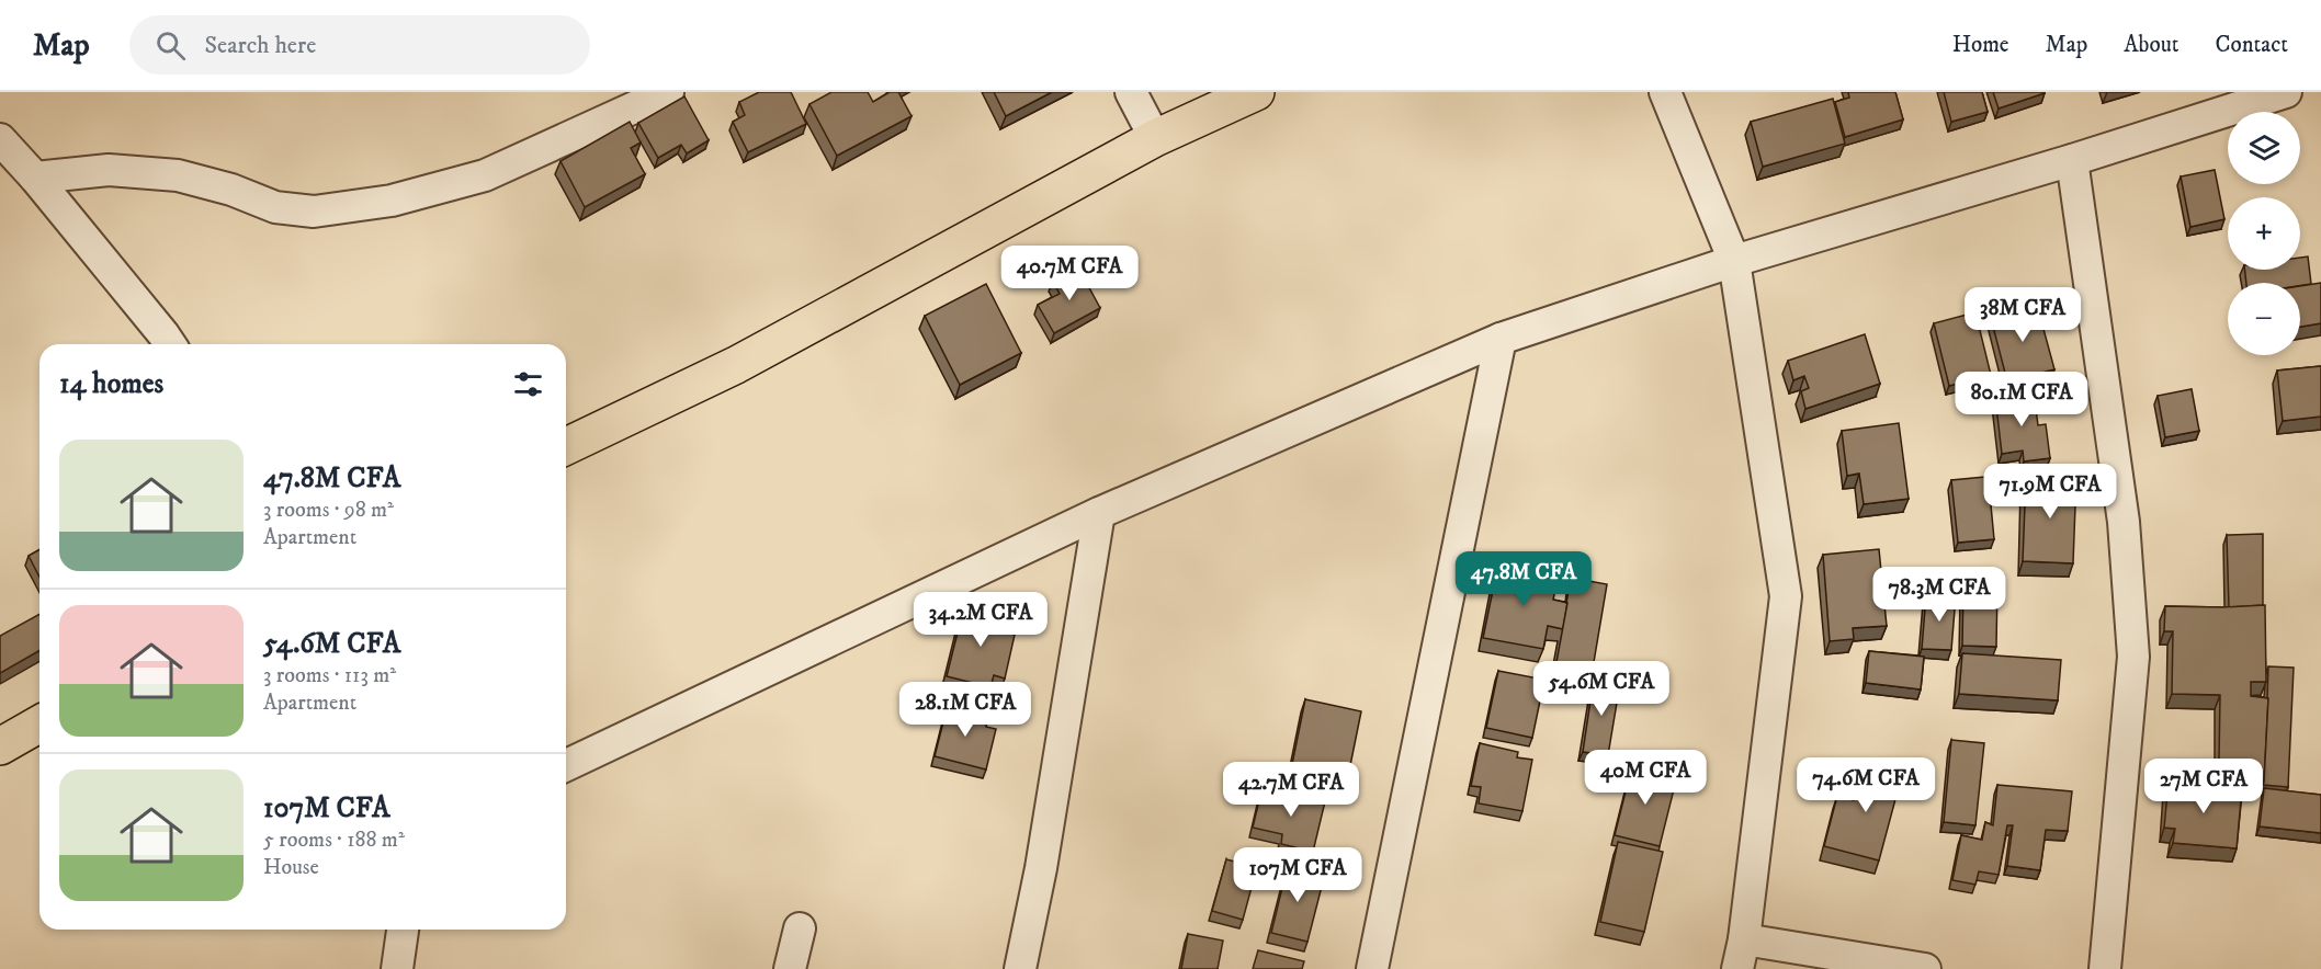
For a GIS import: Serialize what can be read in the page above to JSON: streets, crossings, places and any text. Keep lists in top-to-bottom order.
{
  "page": {
    "header": "Map",
    "search": "Search here",
    "nav": [
      "Home",
      "Map",
      "About",
      "Contact"
    ],
    "map_buttons": ["+", "−"],
    "price": [
      "40.7M CFA",
      "38M CFA",
      "80.1M CFA",
      "71.9M CFA",
      "47.8M CFA",
      "78.3M CFA",
      "34.2M CFA",
      "54.6M CFA",
      "28.1M CFA",
      "40M CFA",
      "74.6M CFA",
      "27M CFA",
      "42.7M CFA",
      "107M CFA"
    ],
    "heading": "14 homes",
    "list": [
      {
        "name": "47.8M CFA",
        "note": "3 rooms · 98 m² · Apartment"
      },
      {
        "name": "54.6M CFA",
        "note": "3 rooms · 113 m² · Apartment"
      },
      {
        "name": "107M CFA",
        "note": "5 rooms · 188 m² · House"
      }
    ]
  }
}
